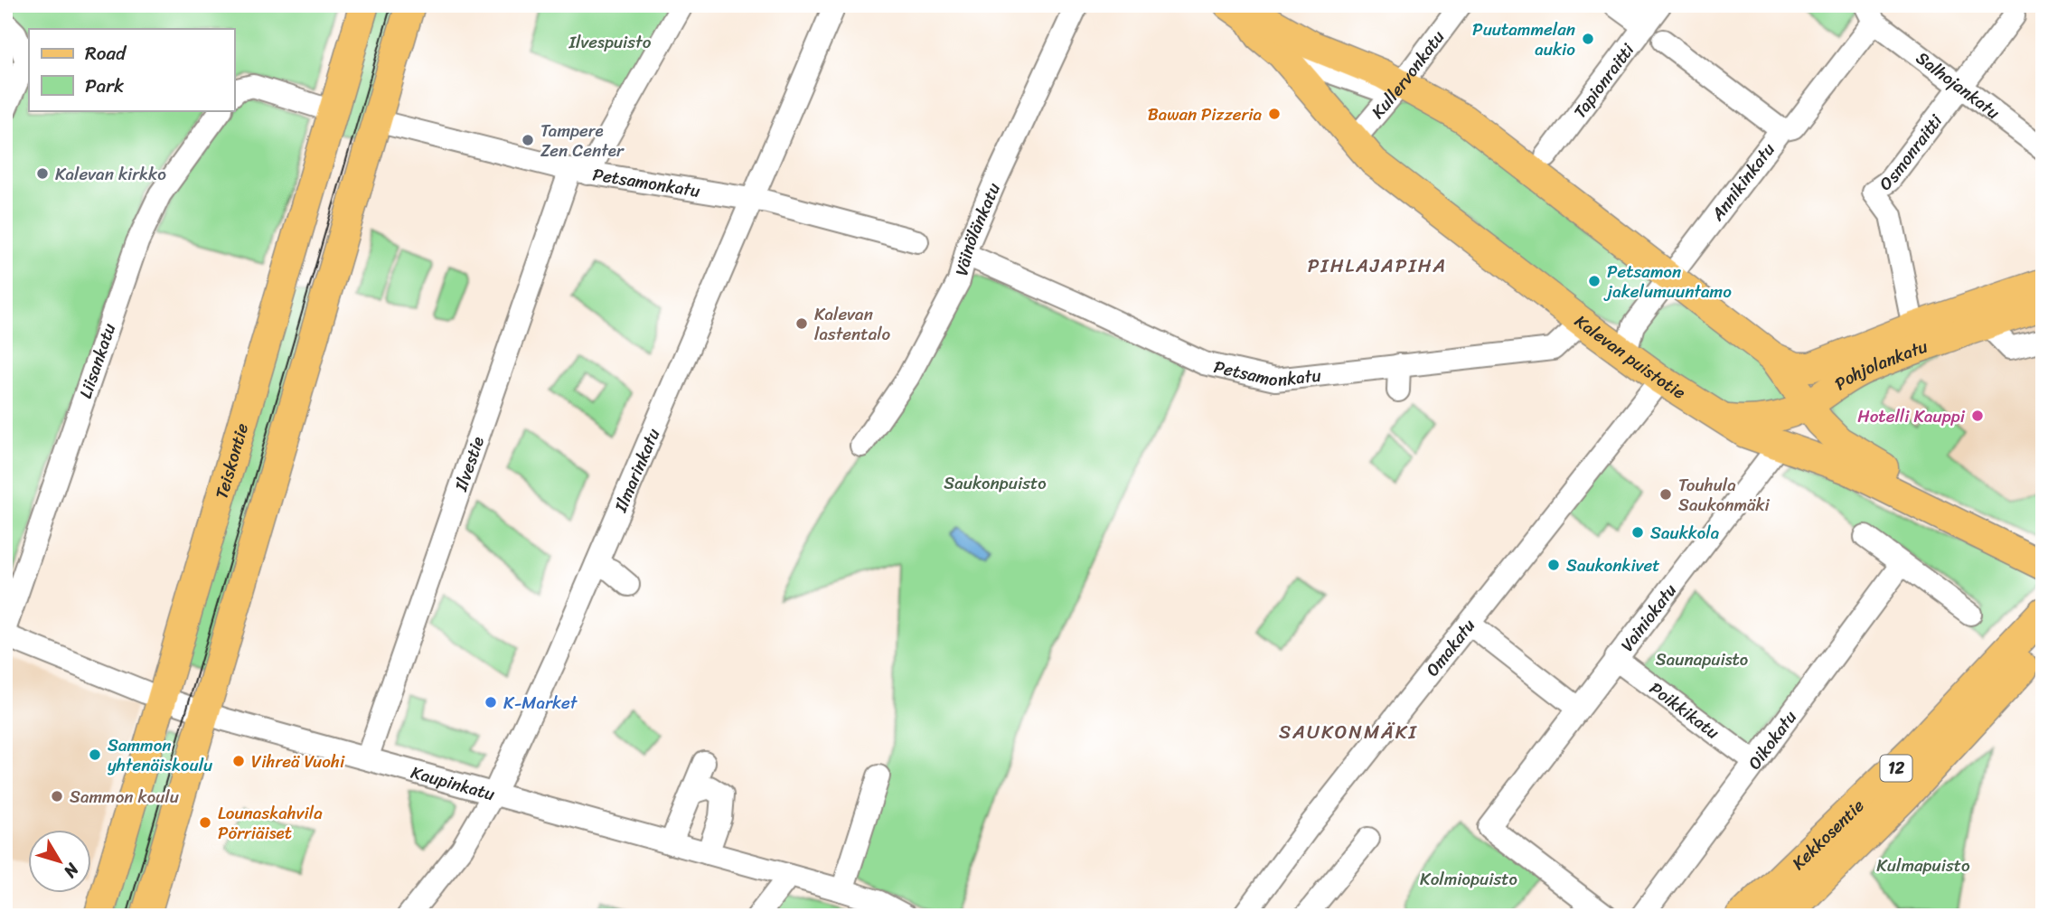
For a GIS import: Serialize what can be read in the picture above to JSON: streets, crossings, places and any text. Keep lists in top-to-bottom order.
{
  "streets": {
    "highway": ["12", "Kekkosentie"],
    "main road": [
      "Kalevan puistotie",
      "Pohjolankatu",
      "Teiskontie",
      "Vainiokatu"
    ],
    "street": [
      "Kullervonkatu",
      "Tapionraitti",
      "Salhojankatu",
      "Osmonraitti",
      "Annikinkatu",
      "Petsamonkatu",
      "Väinölänkatu",
      "Liisankatu",
      "Ilvestie",
      "Ilmarinkatu",
      "Omakatu",
      "Poikkikatu",
      "Oikokatu",
      "Kaupinkatu"
    ]
  },
  "crossings": [
    ["Kullervonkatu", "Kalevan puistotie"],
    ["Salhojankatu", "Osmonraitti"],
    ["Salhojankatu", "Annikinkatu"],
    ["Osmonraitti", "Pohjolankatu"],
    ["Annikinkatu", "Kalevan puistotie"],
    ["Petsamonkatu", "Väinölänkatu"],
    ["Petsamonkatu", "Kalevan puistotie"],
    ["Petsamonkatu", "Ilvestie"],
    ["Petsamonkatu", "Ilmarinkatu"],
    ["Kalevan puistotie", "Pohjolankatu"],
    ["Kalevan puistotie", "Vainiokatu"],
    ["Kalevan puistotie", "Omakatu"],
    ["Pohjolankatu", "Vainiokatu"],
    ["Teiskontie", "Kaupinkatu"],
    ["Ilvestie", "Kaupinkatu"],
    ["Ilmarinkatu", "Kaupinkatu"],
    ["Vainiokatu", "Poikkikatu"],
    ["Poikkikatu", "Oikokatu"]
  ],
  "districts": ["PIHLAJAPIHA", "SAUKONMÄKI"],
  "parks": [
    "Ilvespuisto",
    "Saukonpuisto",
    "Saunapuisto",
    "Kulmapuisto",
    "Kolmiopuisto"
  ],
  "places": [
    "Puutammelan aukio",
    "Bawan Pizzeria",
    "Tampere Zen Center",
    "Kalevan kirkko",
    "Petsamon jakelumuuntamo",
    "Kalevan lastentalo",
    "Hotelli Kauppi",
    "Touhula Saukonmäki",
    "Saukkola",
    "Saukonkivet",
    "K-Market",
    "Sammon yhtenäiskoulu",
    "Vihreä Vuohi",
    "Sammon koulu",
    "Lounaskahvila Pörriäiset"
  ],
  "legend": ["Road", "Park"],
  "north": "bottom right"
}
